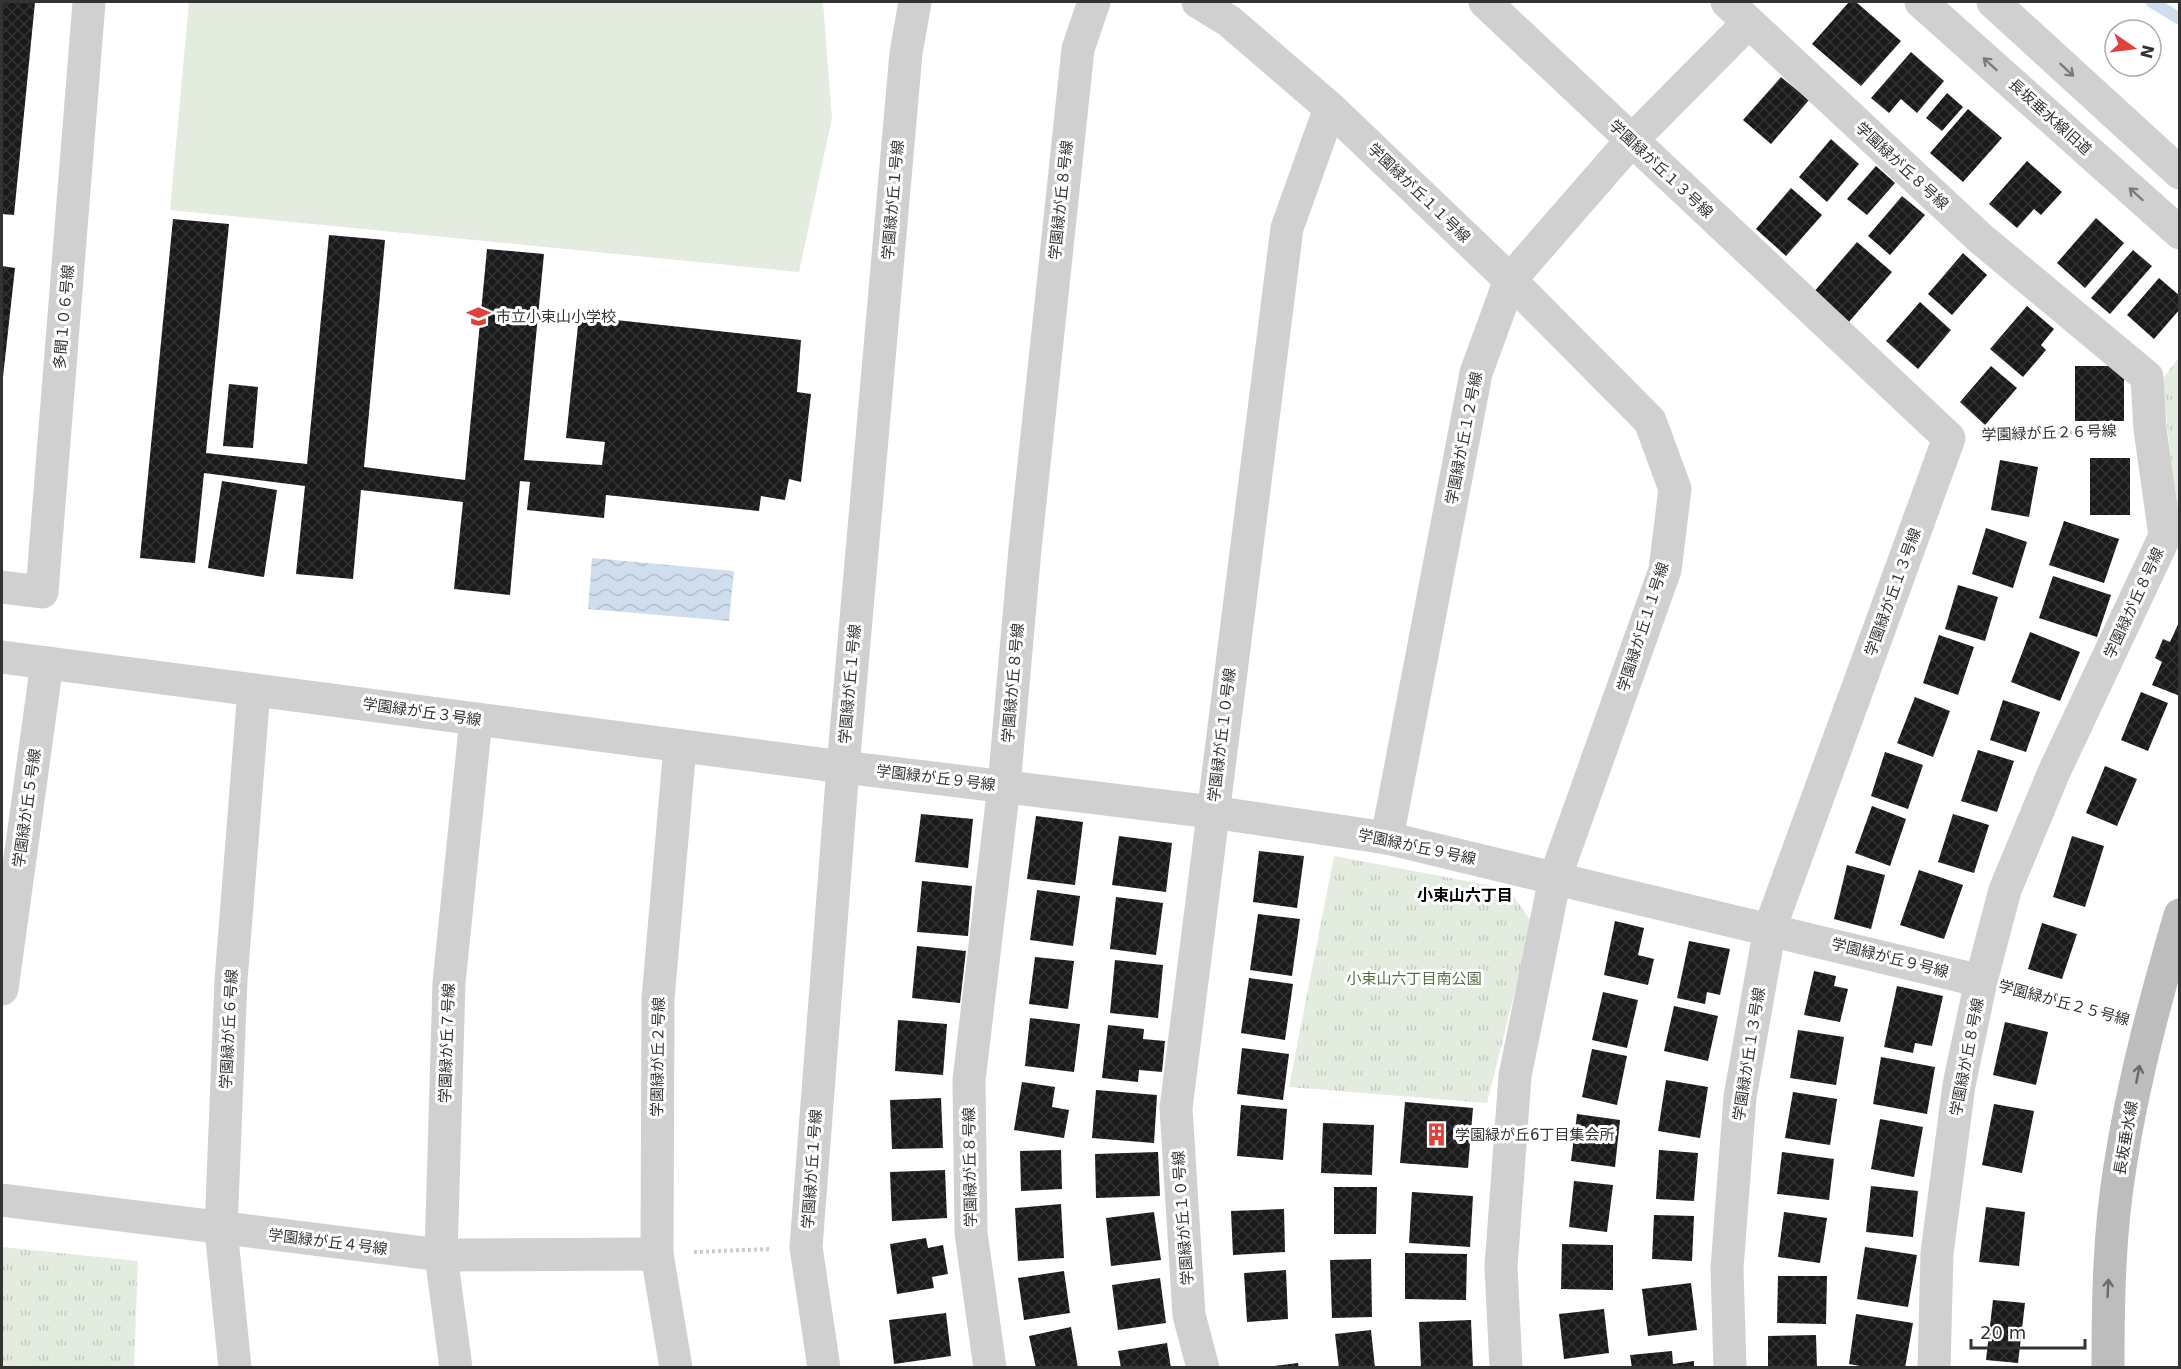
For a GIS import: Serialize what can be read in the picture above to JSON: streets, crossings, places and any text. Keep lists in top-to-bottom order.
{
  "streets": {
    "main road": ["長坂垂水線"],
    "street": [
      "長坂垂水線旧道",
      "学園緑が丘８号線",
      "学園緑が丘１３号線",
      "学園緑が丘１１号線",
      "学園緑が丘１号線",
      "多聞１０６号線",
      "学園緑が丘１２号線",
      "学園緑が丘３号線",
      "学園緑が丘１０号線",
      "学園緑が丘９号線",
      "学園緑が丘５号線",
      "学園緑が丘６号線",
      "学園緑が丘７号線",
      "学園緑が丘２号線",
      "学園緑が丘４号線"
    ],
    "path": ["学園緑が丘２６号線", "学園緑が丘２５号線"]
  },
  "crossings": [
    ["学園緑が丘８号線", "学園緑が丘２６号線"],
    ["学園緑が丘８号線", "学園緑が丘１２号線"],
    ["学園緑が丘８号線", "学園緑が丘９号線"],
    ["学園緑が丘８号線", "学園緑が丘２５号線"],
    ["学園緑が丘１３号線", "学園緑が丘２６号線"],
    ["学園緑が丘１３号線", "学園緑が丘１２号線"],
    ["学園緑が丘１３号線", "学園緑が丘９号線"],
    ["学園緑が丘１１号線", "学園緑が丘１２号線"],
    ["学園緑が丘１１号線", "学園緑が丘１０号線"],
    ["学園緑が丘１１号線", "学園緑が丘９号線"],
    ["学園緑が丘１号線", "学園緑が丘３号線"],
    ["学園緑が丘１号線", "学園緑が丘９号線"],
    ["学園緑が丘１２号線", "学園緑が丘９号線"],
    ["学園緑が丘３号線", "学園緑が丘９号線"],
    ["学園緑が丘３号線", "学園緑が丘５号線"],
    ["学園緑が丘３号線", "学園緑が丘６号線"],
    ["学園緑が丘３号線", "学園緑が丘７号線"],
    ["学園緑が丘３号線", "学園緑が丘２号線"],
    ["学園緑が丘１０号線", "学園緑が丘９号線"],
    ["学園緑が丘９号線", "学園緑が丘２５号線"],
    ["学園緑が丘２５号線", "長坂垂水線"],
    ["学園緑が丘６号線", "学園緑が丘４号線"],
    ["学園緑が丘７号線", "学園緑が丘４号線"],
    ["学園緑が丘２号線", "学園緑が丘４号線"]
  ],
  "one_way": ["長坂垂水線"],
  "districts": ["小束山六丁目"],
  "parks": ["小束山六丁目南公園"],
  "places": {
    "school or university": ["市立小束山小学校"],
    "building": ["学園緑が丘6丁目集会所"]
  },
  "scale_bar": "20 m",
  "north": "right"
}
